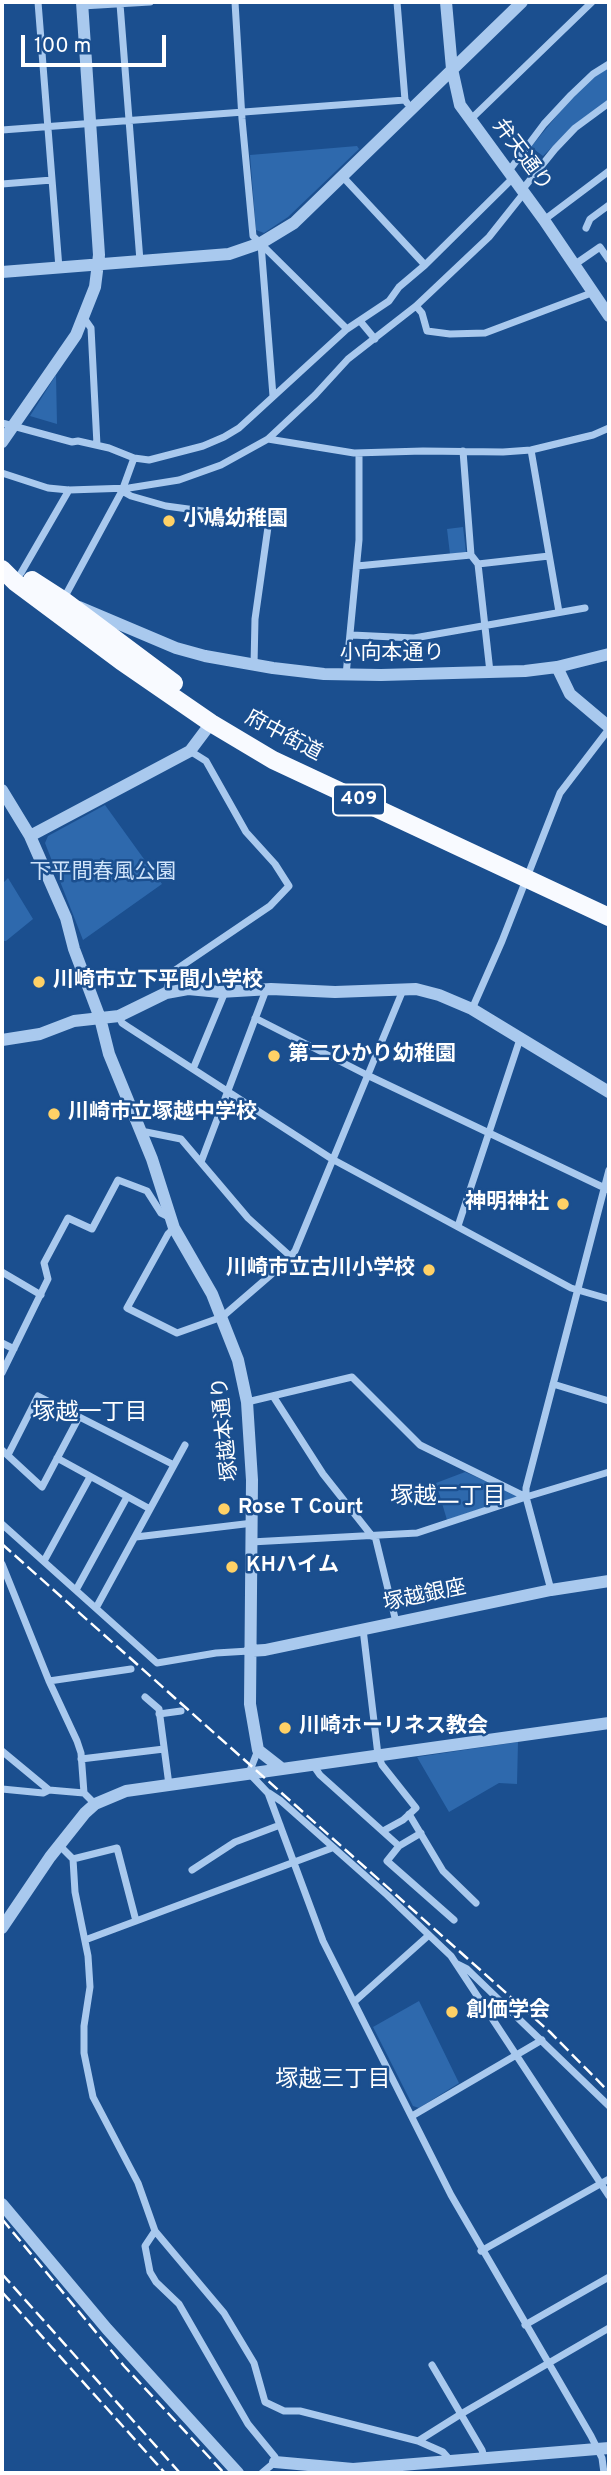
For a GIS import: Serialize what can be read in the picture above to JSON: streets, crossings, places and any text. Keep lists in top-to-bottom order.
{
  "streets": {
    "highway": ["府中街道", "409"],
    "street": [
      "弁天通り",
      "小向本通り",
      "塚越本通り",
      "塚越銀座"
    ]
  },
  "crossings": [
    ["塚越本通り", "塚越銀座"]
  ],
  "districts": ["塚越一丁目", "塚越二丁目", "塚越三丁目"],
  "parks": ["下平間春風公園"],
  "places": [
    "小鳩幼稚園",
    "川崎市立下平間小学校",
    "第二ひかり幼稚園",
    "川崎市立塚越中学校",
    "神明神社",
    "川崎市立古川小学校",
    "Rose T Court",
    "KHハイム",
    "川崎ホーリネス教会",
    "創価学会"
  ],
  "scale_bar": "100 m"
}
